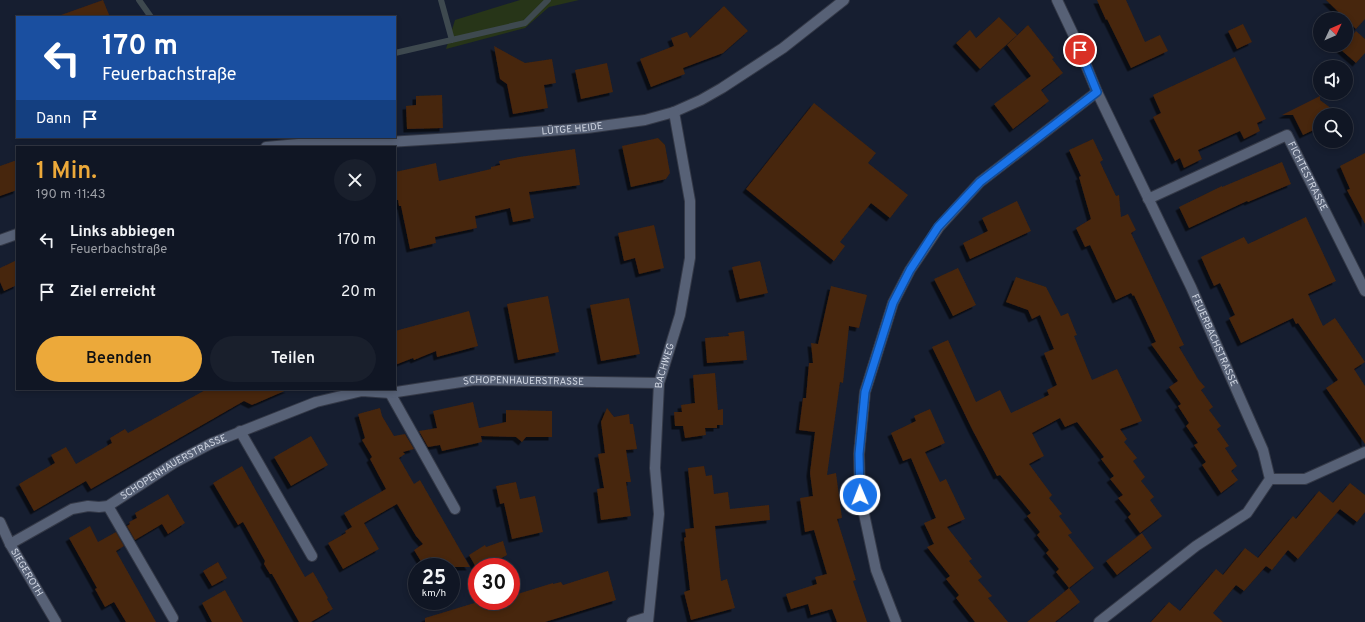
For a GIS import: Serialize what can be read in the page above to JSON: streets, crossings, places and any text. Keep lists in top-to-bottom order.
{
  "streets": {
    "street": [
      "LÜTGE HEIDE",
      "FICHTESTRASSE",
      "FEUERBACHSTRASSE",
      "BACHWEG",
      "SCHOPENHAUERSTRASSE",
      "SIEGEROTH"
    ]
  },
  "crossings": [
    ["LÜTGE HEIDE", "BACHWEG"],
    ["FICHTESTRASSE", "FEUERBACHSTRASSE"],
    ["BACHWEG", "SCHOPENHAUERSTRASSE"]
  ],
  "north": "top right",
  "page": {
    "turn": ["170 m", "Feuerbachstraße"],
    "then": "Dann",
    "heading": ["1 Min.", "190 m · 11:43"],
    "list": [
      {
        "name": "Links abbiegen",
        "note": "Feuerbachstraße",
        "value": "170 m"
      },
      {
        "name": "Ziel erreicht",
        "value": "20 m"
      }
    ],
    "buttons": ["Beenden", "Teilen"],
    "speed": "25 km/h",
    "limit": "30"
  }
}
